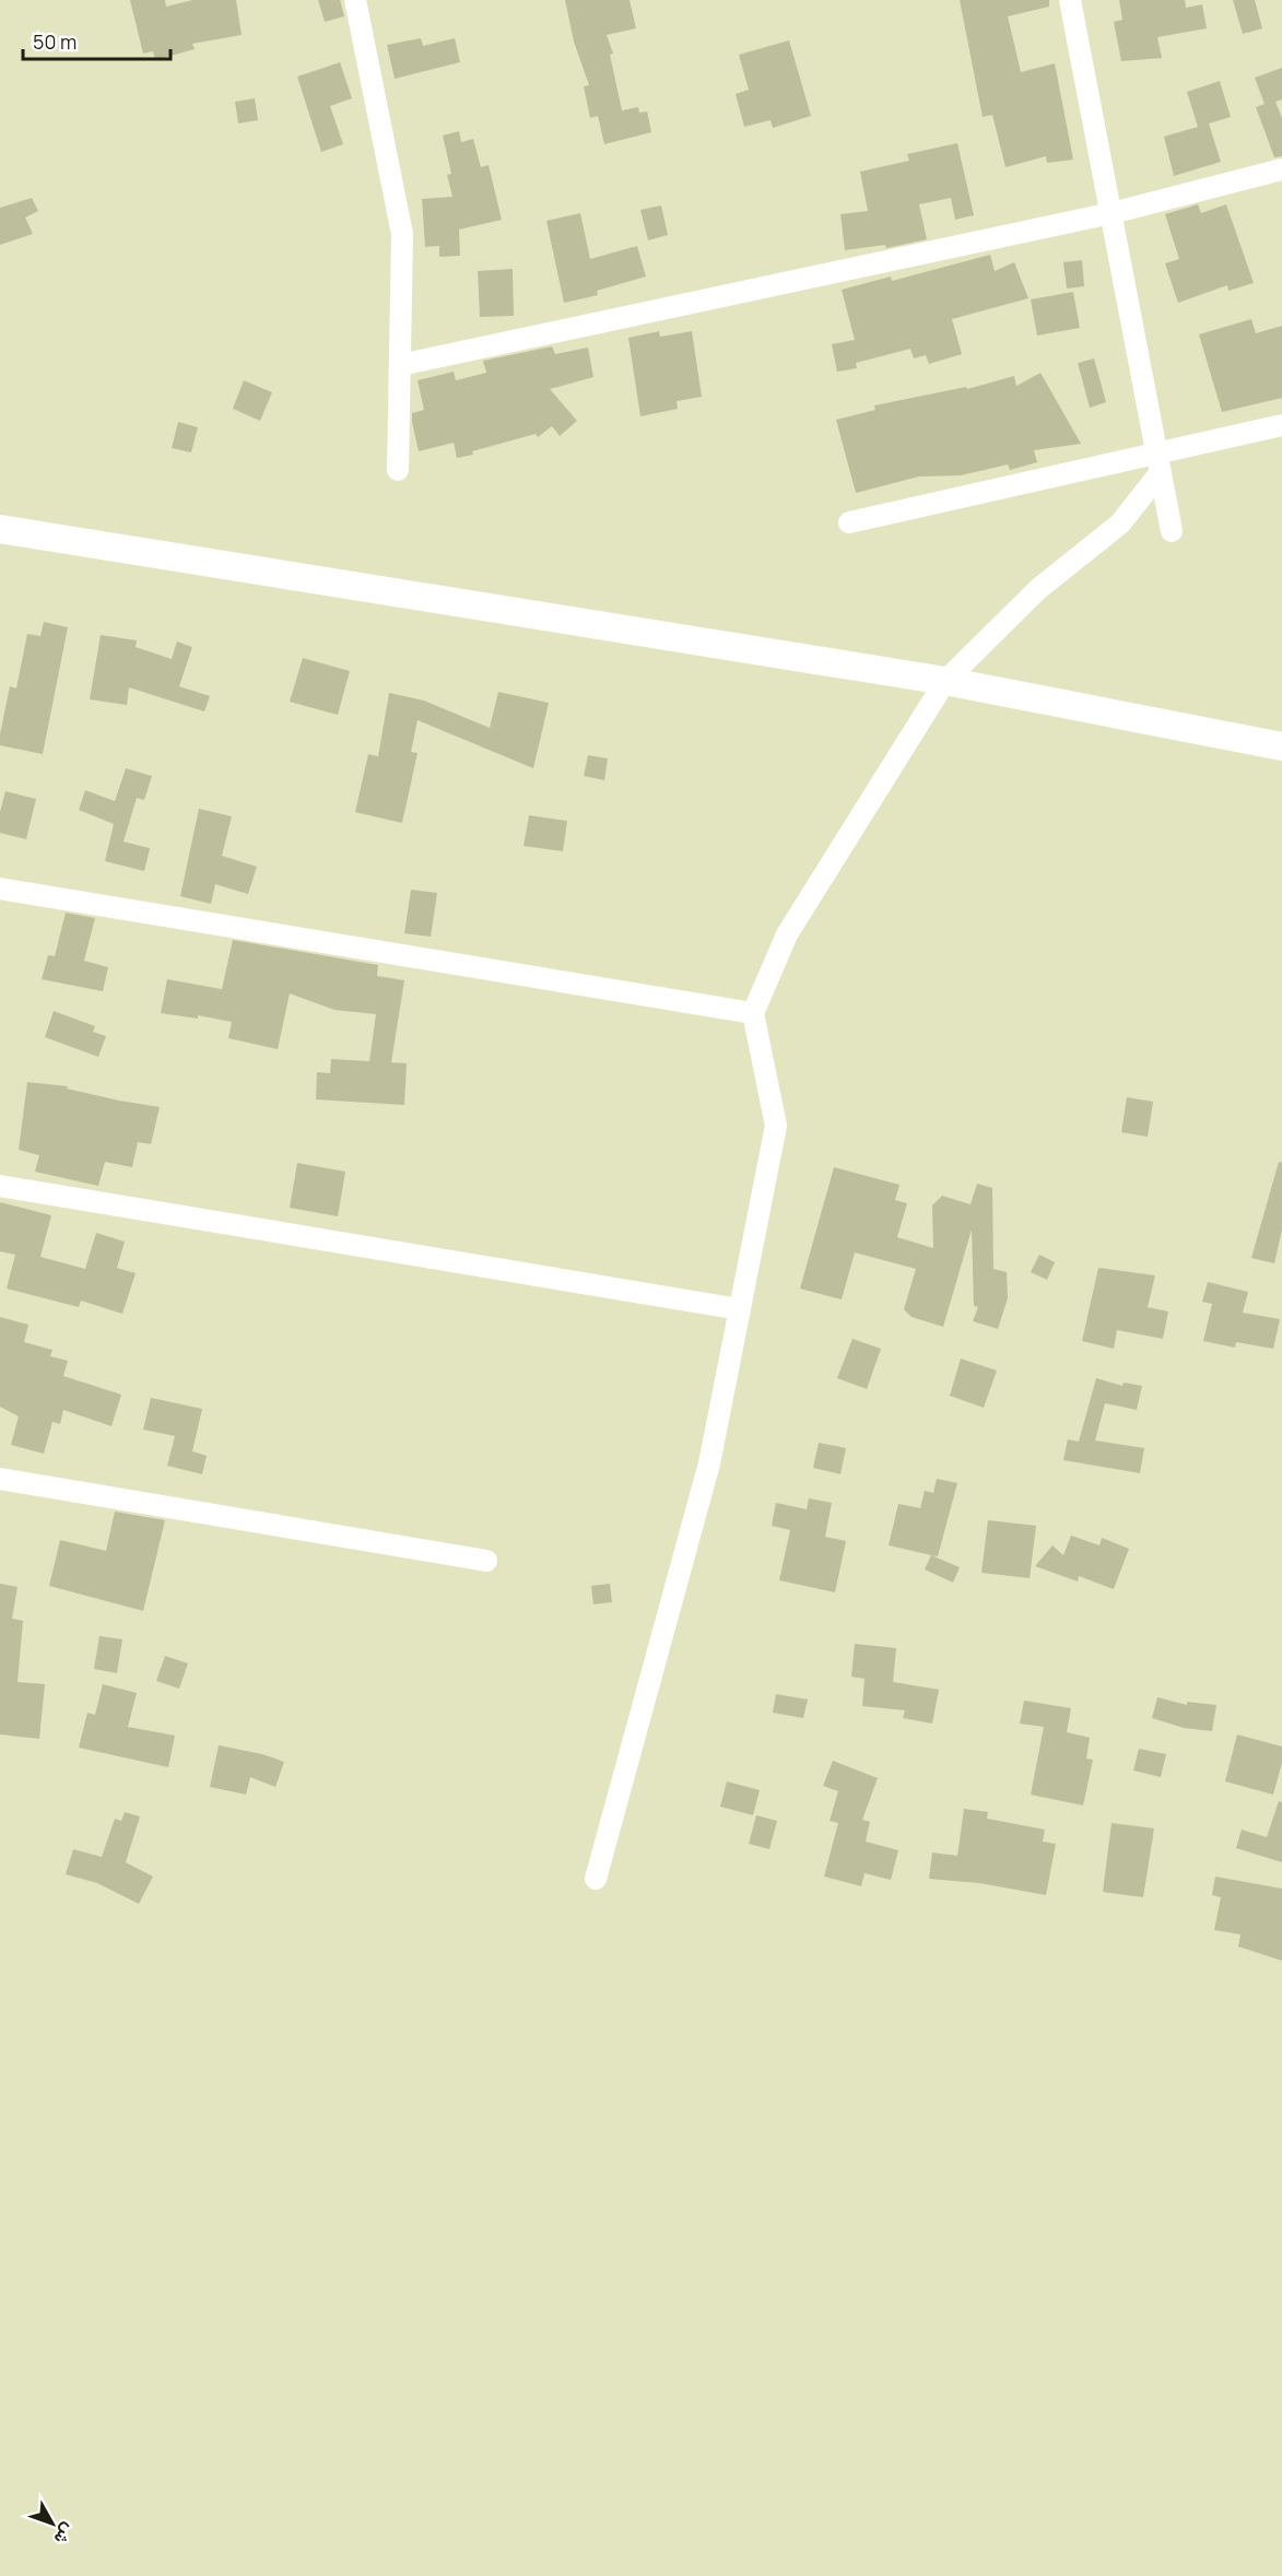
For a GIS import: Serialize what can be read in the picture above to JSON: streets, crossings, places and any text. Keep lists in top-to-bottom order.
{
  "scale_bar": "50 m",
  "north": "bottom right"
}
